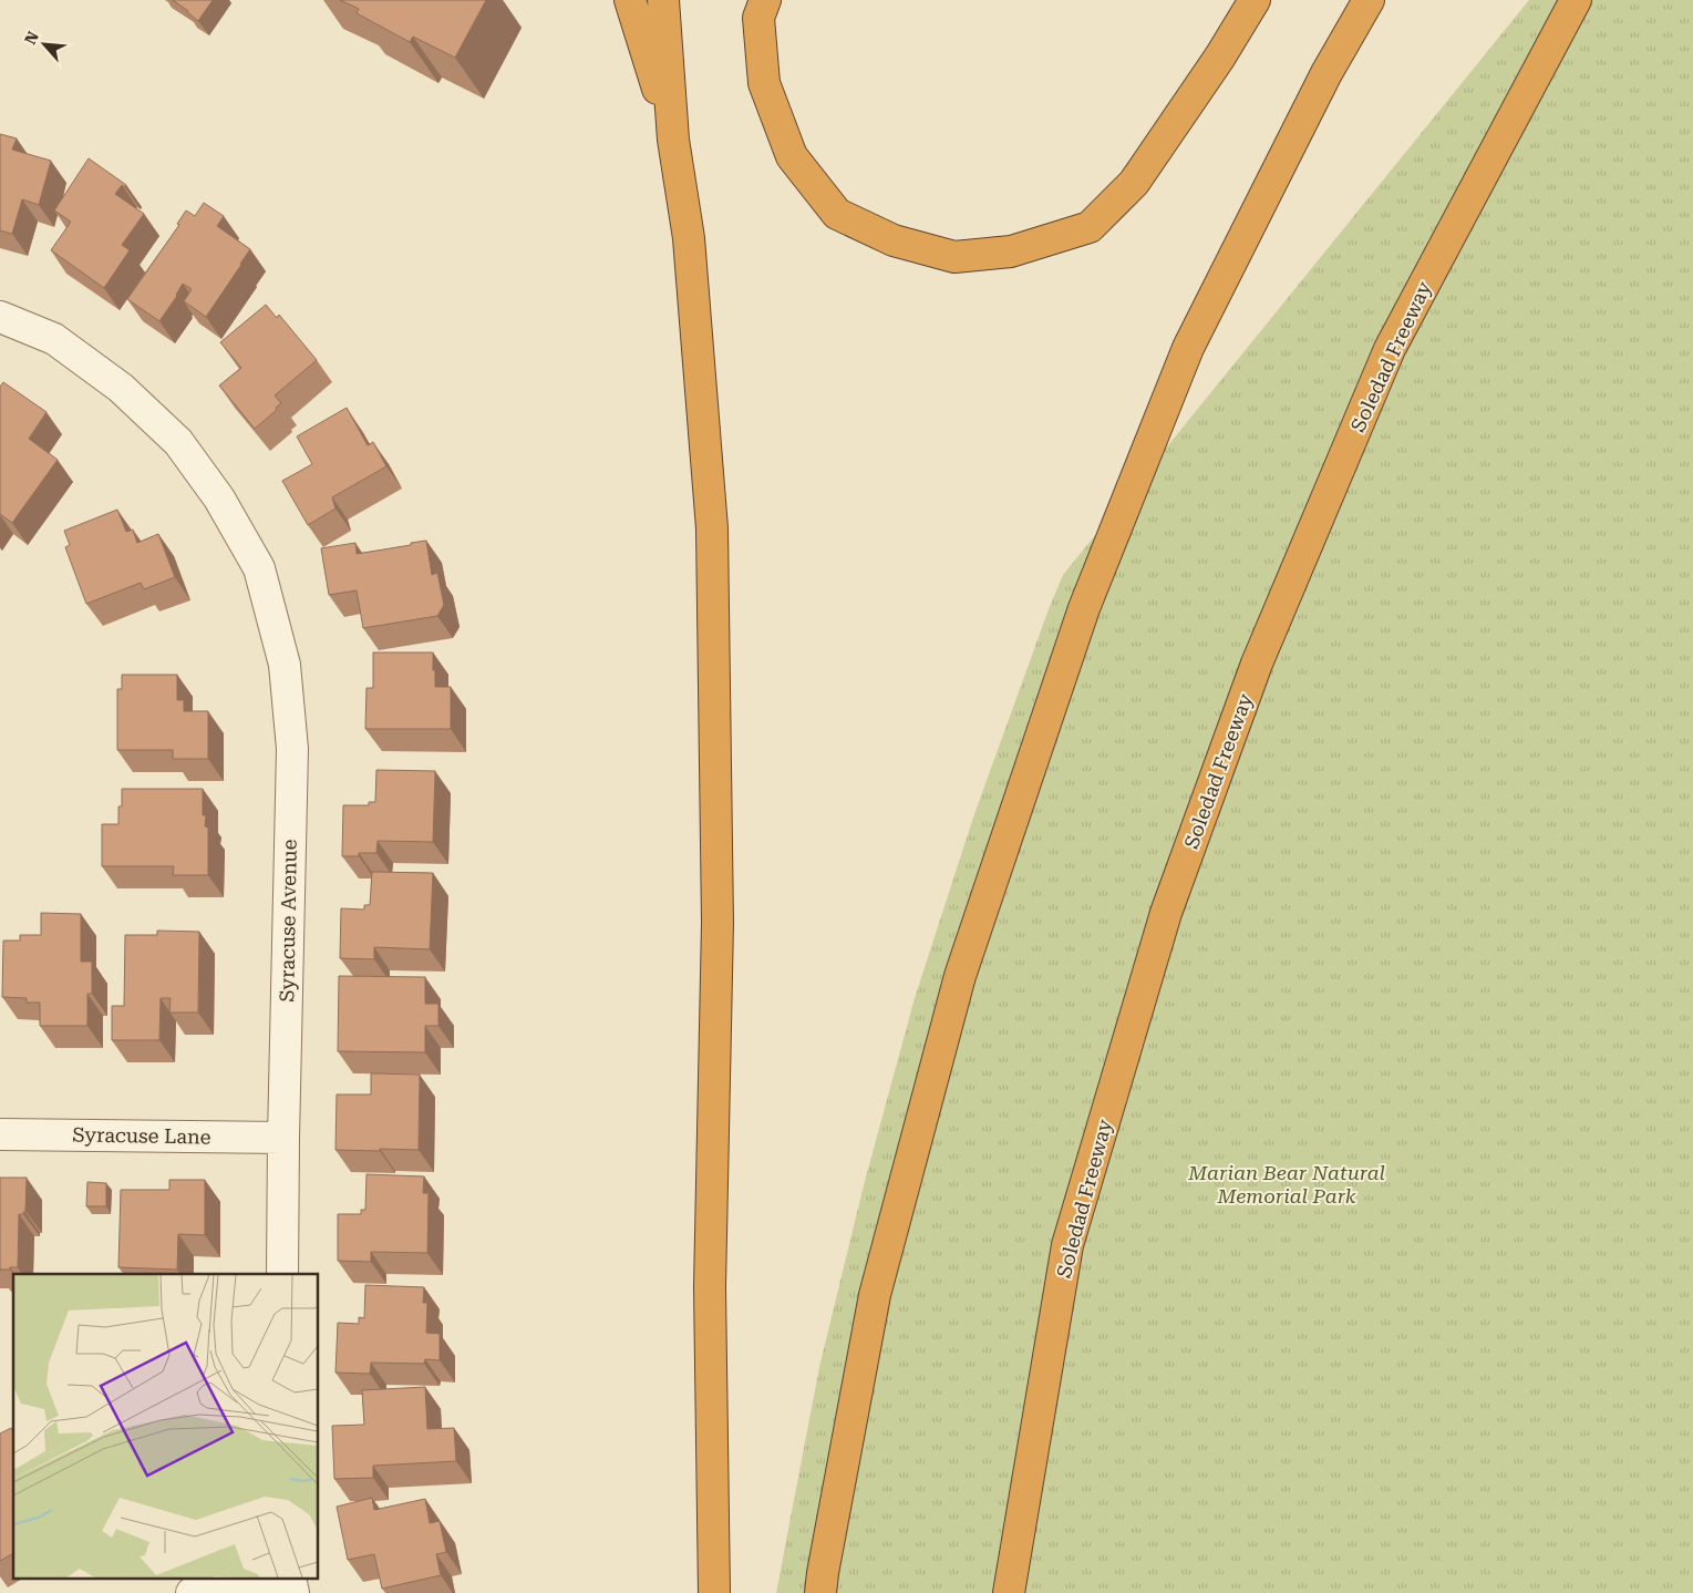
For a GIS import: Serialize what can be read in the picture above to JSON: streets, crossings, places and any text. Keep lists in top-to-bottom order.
{
  "streets": {
    "highway": ["Soledad Freeway"],
    "street": ["Syracuse Avenue", "Syracuse Lane"]
  },
  "crossings": [
    ["Syracuse Avenue", "Syracuse Lane"]
  ],
  "parks": ["Marian Bear Natural Memorial Park"],
  "north": "top left"
}
